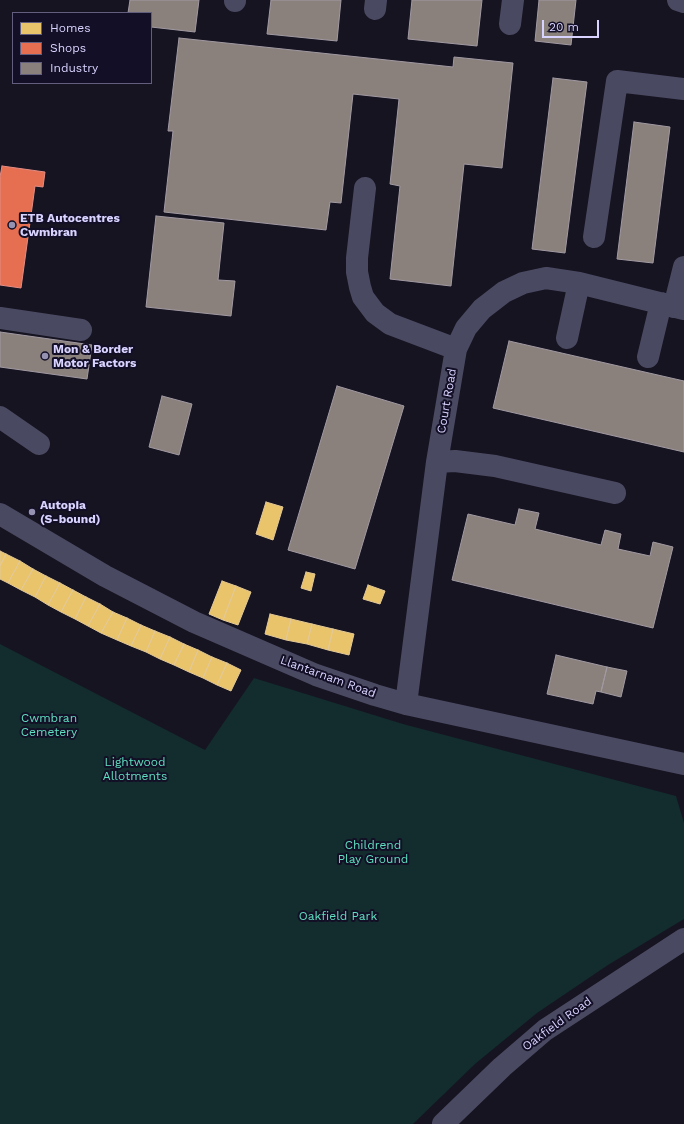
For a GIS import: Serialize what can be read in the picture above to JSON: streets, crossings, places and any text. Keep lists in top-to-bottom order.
{
  "streets": {
    "street": ["Court Road", "Llantarnam Road", "Oakfield Road"]
  },
  "crossings": [
    ["Court Road", "Llantarnam Road"]
  ],
  "parks": [
    "Cwmbran Cemetery",
    "Lightwood Allotments",
    "Childrend Play Ground",
    "Oakfield Park"
  ],
  "places": ["ETB Autocentres Cwmbran", "Mon & Border Motor Factors", "Autopia (S-bound)"],
  "legend": ["Homes", "Shops", "Industry"],
  "scale_bar": "20 m"
}
